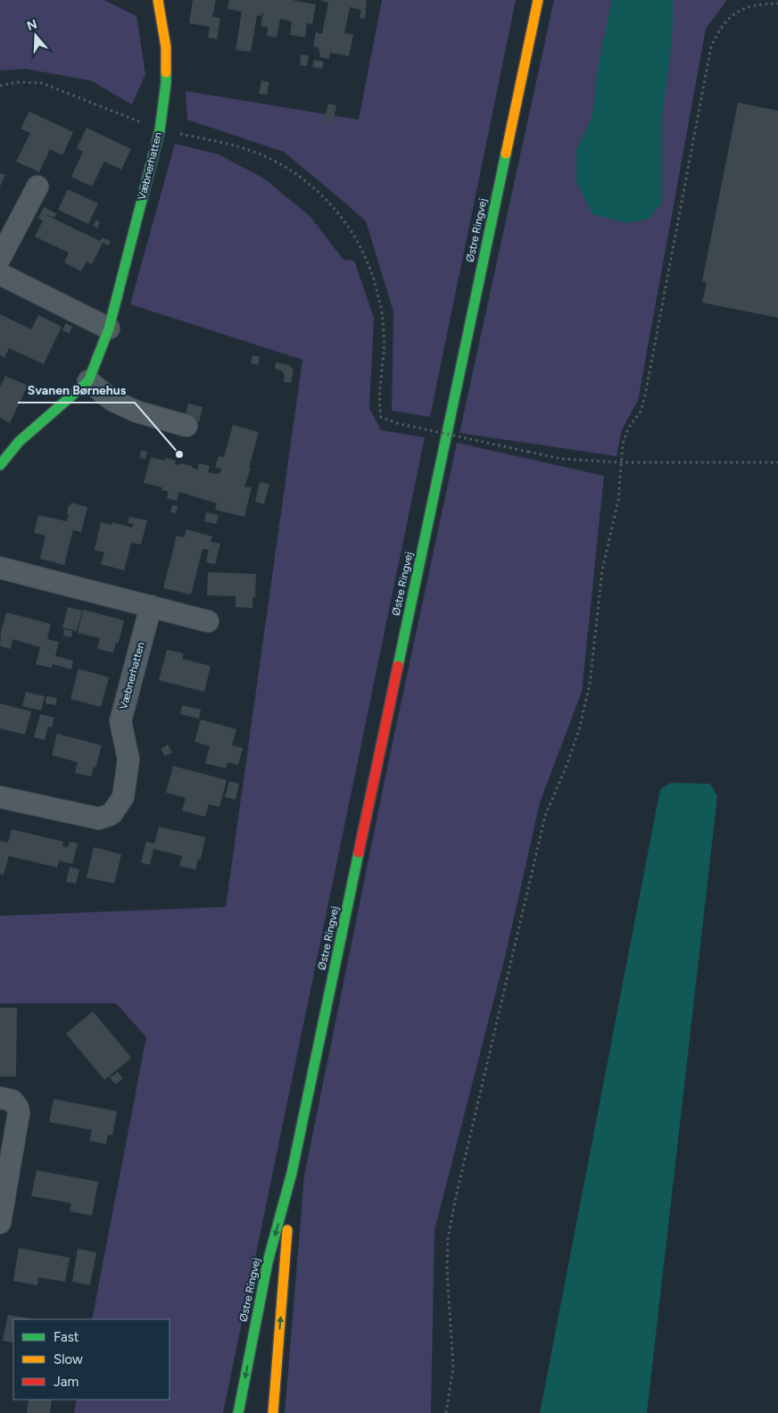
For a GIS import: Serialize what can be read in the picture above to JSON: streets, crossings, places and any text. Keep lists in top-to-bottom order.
{
  "streets": {
    "main road": ["Væbnerhatten", "Østre Ringvej"]
  },
  "places": ["Svanen Børnehus"],
  "legend": ["Fast", "Slow", "Jam"],
  "north": "top"
}
